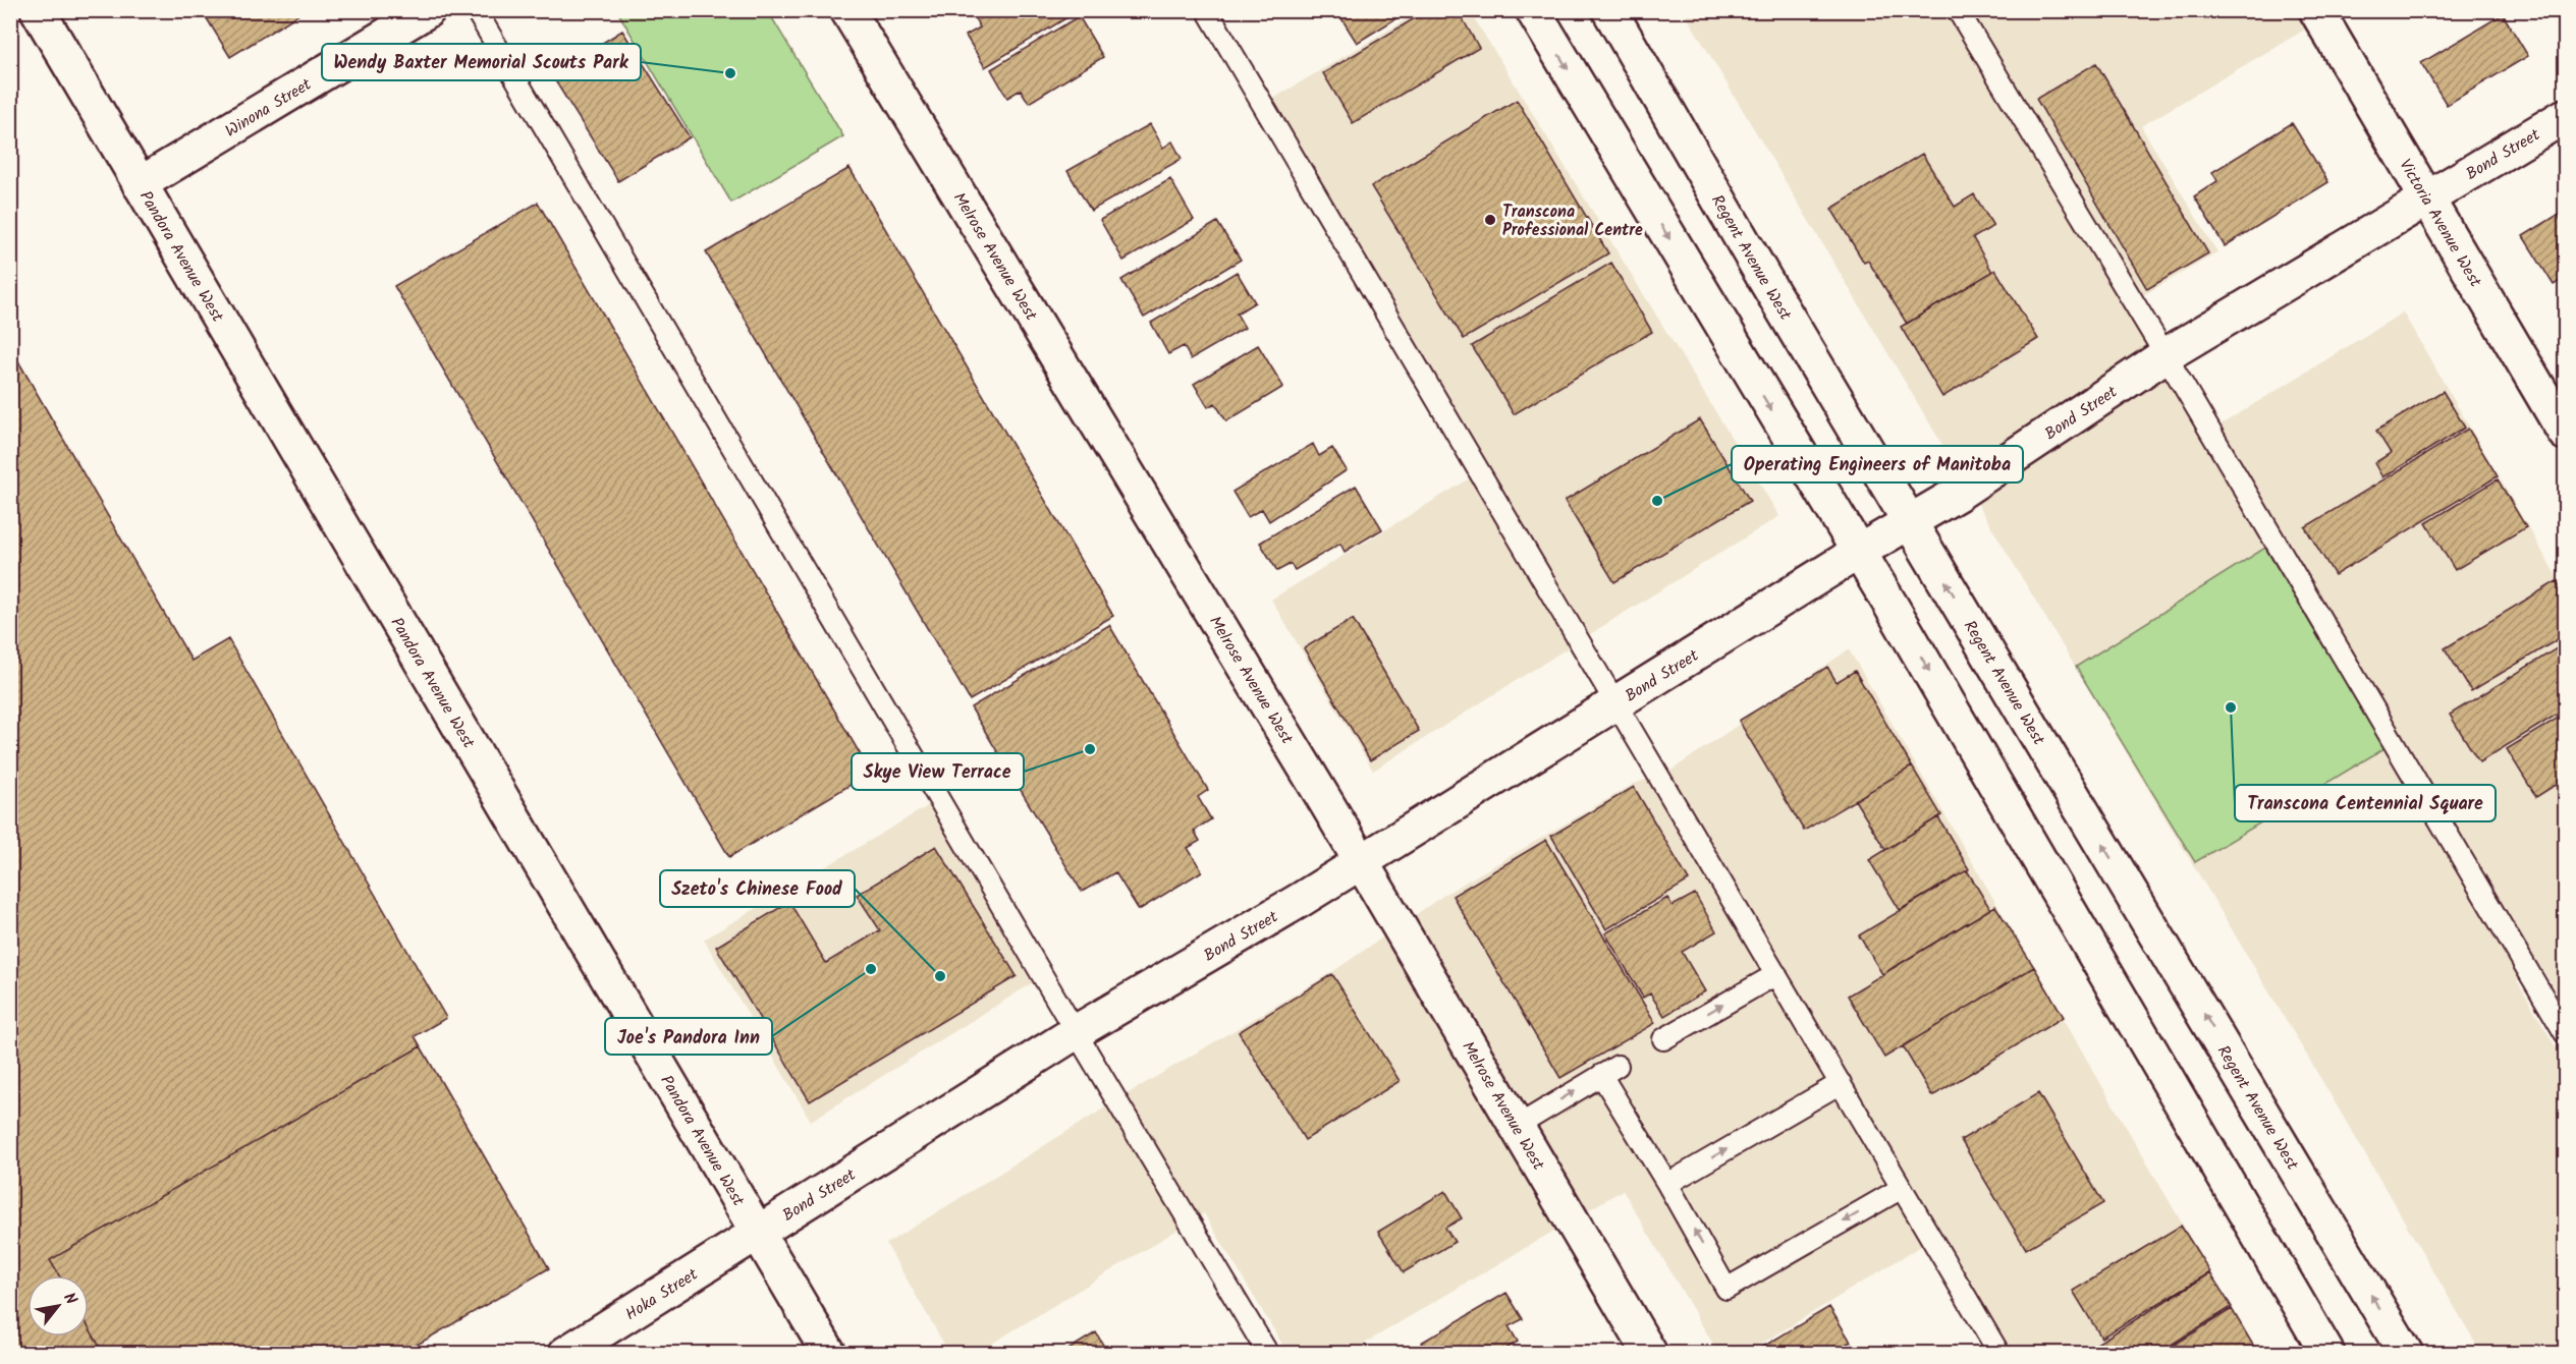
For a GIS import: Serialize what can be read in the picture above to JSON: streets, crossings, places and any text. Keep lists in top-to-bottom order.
{
  "streets": {
    "street": [
      "Winona Street",
      "Bond Street",
      "Victoria Avenue West",
      "Pandora Avenue West",
      "Melrose Avenue West",
      "Regent Avenue West",
      "Hoka Street"
    ]
  },
  "crossings": [
    ["Winona Street", "Pandora Avenue West"],
    ["Bond Street", "Victoria Avenue West"],
    ["Bond Street", "Pandora Avenue West"],
    ["Bond Street", "Melrose Avenue West"],
    ["Bond Street", "Regent Avenue West"],
    ["Bond Street", "Hoka Street"],
    ["Pandora Avenue West", "Hoka Street"]
  ],
  "places": [
    "Wendy Baxter Memorial Scouts Park",
    "Transcona Professional Centre",
    "Operating Engineers of Manitoba",
    "Transcona Centennial Square",
    "Skye View Terrace",
    "Joe's Pandora Inn",
    "Szeto's Chinese Food"
  ],
  "north": "top right"
}
